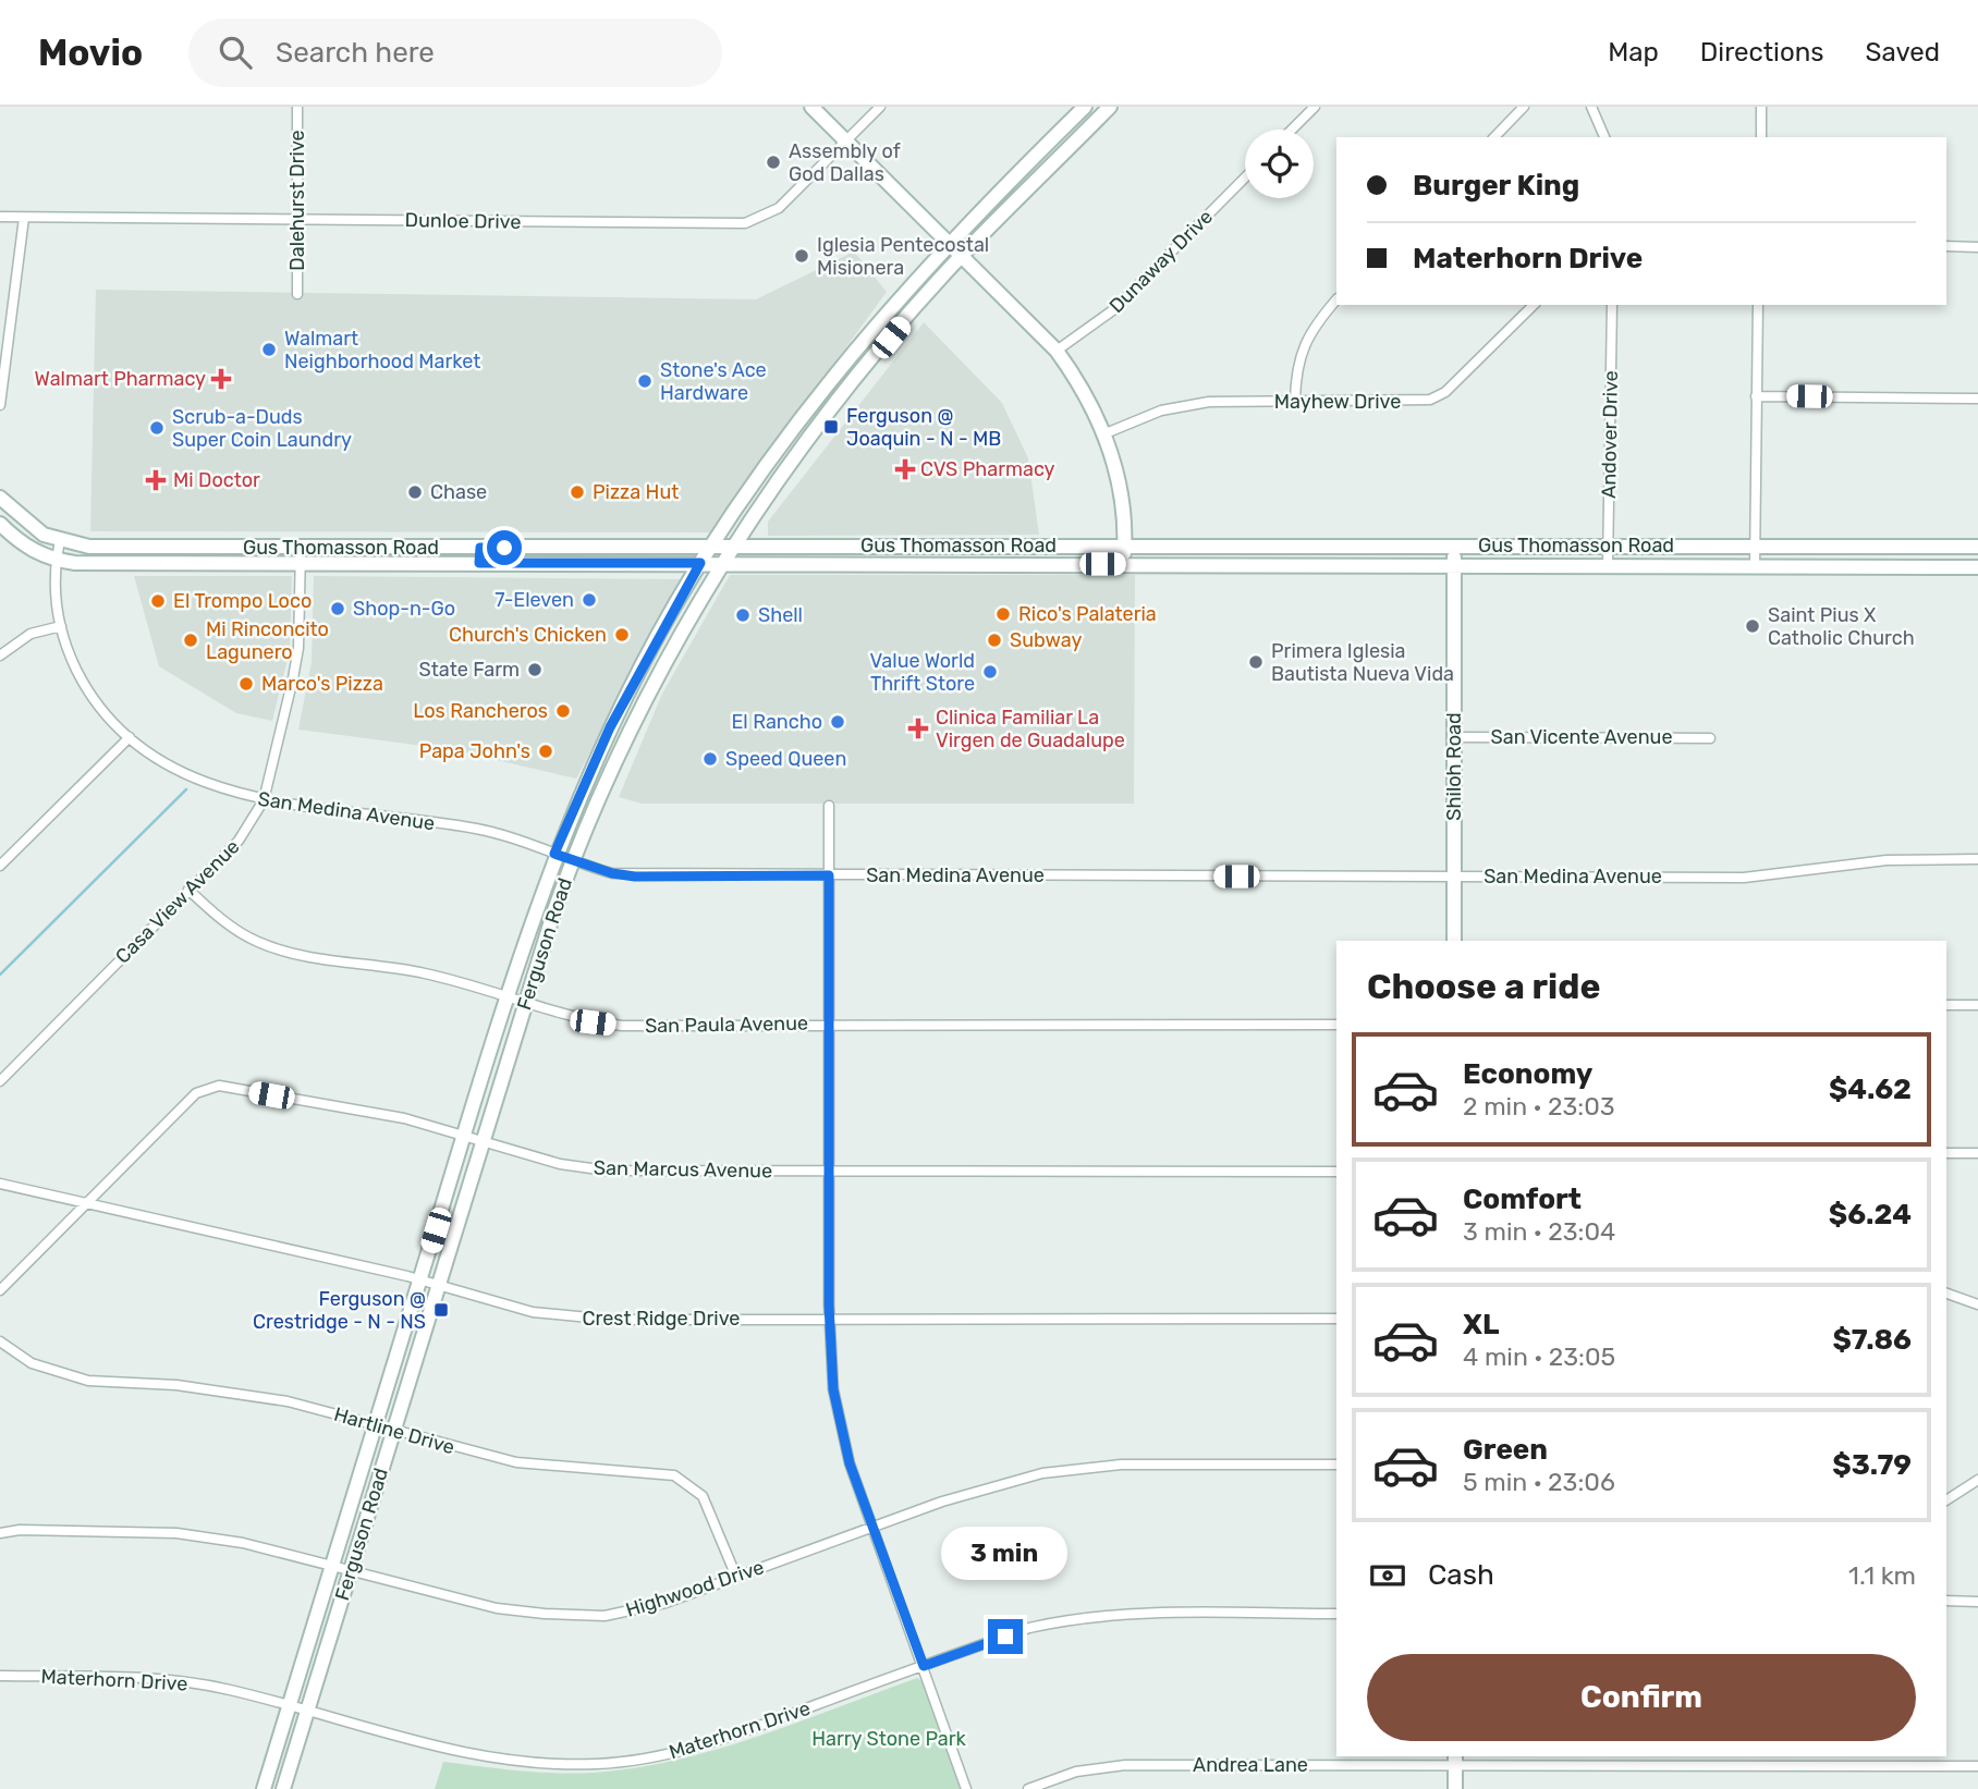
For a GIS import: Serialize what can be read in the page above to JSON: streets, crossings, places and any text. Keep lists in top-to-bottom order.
{
  "streets": {
    "main road": ["Gus Thomasson Road", "Shiloh Road", "Ferguson Road"],
    "street": [
      "Dalehurst Drive",
      "Dunloe Drive",
      "Dunaway Drive",
      "Mayhew Drive",
      "Andover Drive",
      "San Vicente Avenue",
      "San Medina Avenue",
      "Casa View Avenue",
      "San Paula Avenue",
      "San Marcus Avenue",
      "Crest Ridge Drive",
      "Hartline Drive",
      "Highwood Drive",
      "Materhorn Drive",
      "Andrea Lane"
    ]
  },
  "crossings": [
    ["Dalehurst Drive", "Dunloe Drive"],
    ["Andover Drive", "Gus Thomasson Road"],
    ["Gus Thomasson Road", "Shiloh Road"],
    ["Gus Thomasson Road", "San Medina Avenue"],
    ["Gus Thomasson Road", "Casa View Avenue"],
    ["Gus Thomasson Road", "Ferguson Road"],
    ["San Vicente Avenue", "Shiloh Road"],
    ["Shiloh Road", "San Medina Avenue"],
    ["San Medina Avenue", "Casa View Avenue"],
    ["San Medina Avenue", "Ferguson Road"],
    ["Casa View Avenue", "San Paula Avenue"],
    ["Ferguson Road", "San Paula Avenue"],
    ["Ferguson Road", "San Marcus Avenue"],
    ["Ferguson Road", "Crest Ridge Drive"],
    ["Ferguson Road", "Hartline Drive"],
    ["Ferguson Road", "Highwood Drive"],
    ["Ferguson Road", "Materhorn Drive"],
    ["San Marcus Avenue", "Crest Ridge Drive"],
    ["Hartline Drive", "Highwood Drive"]
  ],
  "parks": ["Harry Stone Park"],
  "places": {
    "other": [
      "Assembly of God Dallas",
      "Iglesia Pentecostal Misionera",
      "Walmart Neighborhood Market",
      "Stone's Ace Hardware",
      "Scrub-a-Duds Super Coin Laundry",
      "Chase",
      "Pizza Hut",
      "7-Eleven",
      "El Trompo Loco",
      "Shop-n-Go",
      "Rico's Palateria",
      "Shell",
      "Saint Pius X Catholic Church",
      "Church's Chicken",
      "Mi Rinconcito Lagunero",
      "Subway",
      "Primera Iglesia Bautista Nueva Vida",
      "State Farm",
      "Value World Thrift Store",
      "Marco's Pizza",
      "Los Rancheros",
      "El Rancho",
      "Papa John's",
      "Speed Queen"
    ],
    "health": [
      "Walmart Pharmacy",
      "CVS Pharmacy",
      "Mi Doctor",
      "Clinica Familiar La Virgen de Guadalupe"
    ],
    "transit": ["Ferguson @ Joaquin - N - MB", "Ferguson @ Crestridge - N - NS"]
  },
  "page": {
    "header": "Movio",
    "search": "Search here",
    "nav": ["Map", "Directions", "Saved"],
    "banner": ["Burger King", "Materhorn Drive"],
    "heading": "Choose a ride",
    "list": [
      {
        "name": "Economy",
        "note": "2 min · 23:03",
        "value": "$4.62"
      },
      {
        "name": "Comfort",
        "note": "3 min · 23:04",
        "value": "$6.24"
      },
      {
        "name": "XL",
        "note": "4 min · 23:05",
        "value": "$7.86"
      },
      {
        "name": "Green",
        "note": "5 min · 23:06",
        "value": "$3.79"
      }
    ],
    "bubble": "3 min",
    "pay": ["Cash", "1.1 km"],
    "buttons": "Confirm"
  }
}
